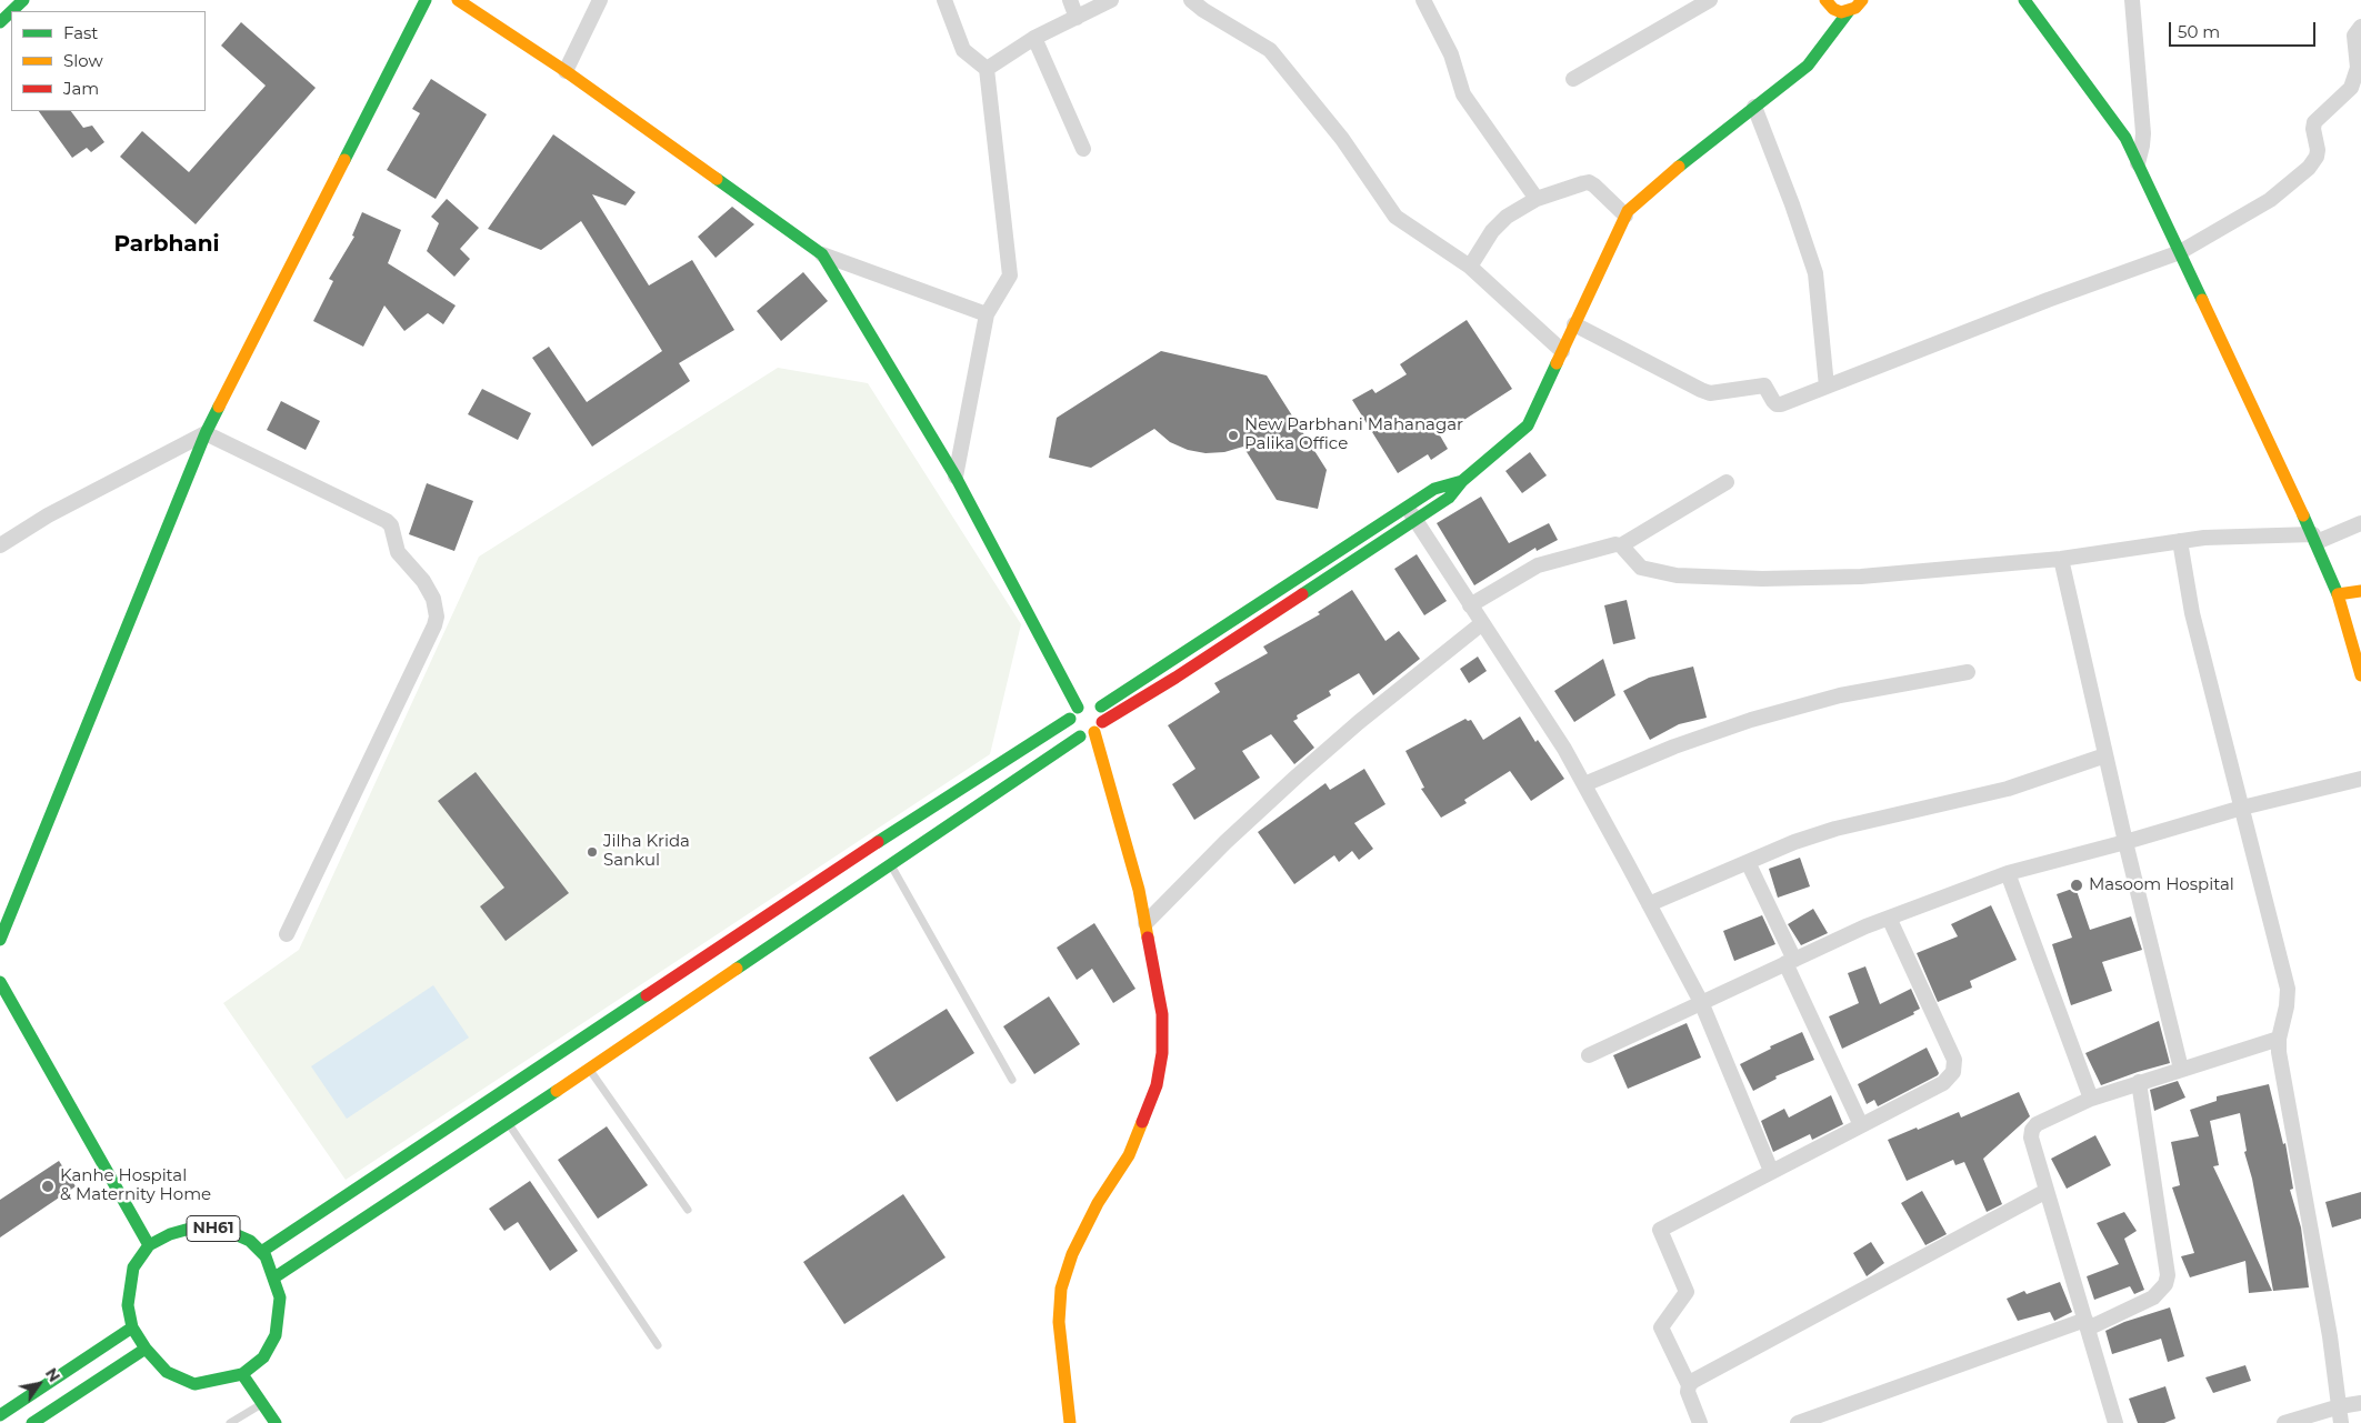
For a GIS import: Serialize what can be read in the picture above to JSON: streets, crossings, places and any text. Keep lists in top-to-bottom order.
{
  "streets": {
    "main road": ["NH61"]
  },
  "districts": ["Parbhani"],
  "places": [
    "New Parbhani Mahanagar Palika Office",
    "Jilha Krida Sankul",
    "Masoom Hospital",
    "Kanhe Hospital & Maternity Home"
  ],
  "legend": ["Fast", "Slow", "Jam"],
  "scale_bar": "50 m",
  "north": "top right"
}
